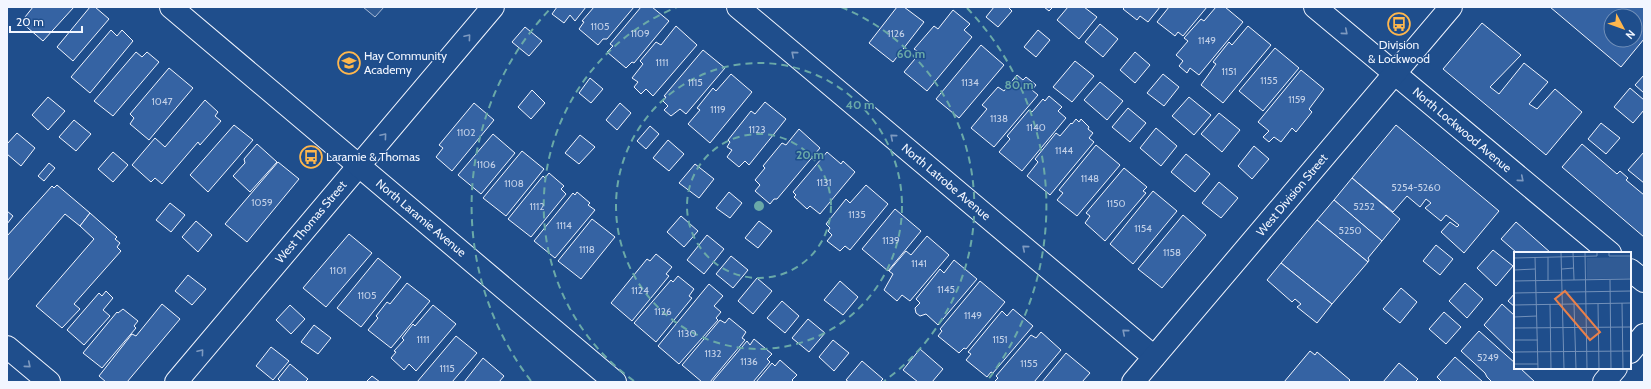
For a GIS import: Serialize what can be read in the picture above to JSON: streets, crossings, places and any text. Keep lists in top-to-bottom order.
{
  "streets": {
    "street": [
      "North Lockwood Avenue",
      "North Latrobe Avenue",
      "West Division Street",
      "North Laramie Avenue",
      "West Thomas Street"
    ]
  },
  "crossings": [
    ["North Lockwood Avenue", "West Division Street"],
    ["North Latrobe Avenue", "West Division Street"],
    ["North Laramie Avenue", "West Thomas Street"]
  ],
  "one_way": ["North Lockwood Avenue", "North Latrobe Avenue", "West Thomas Street"],
  "places": {
    "bus stop": ["Division & Lockwood", "Laramie & Thomas"],
    "school or university": ["Hay Community Academy"]
  },
  "house_numbers": [
    "1105",
    "1109",
    "1126",
    "1149",
    "1111",
    "1151",
    "1155",
    "1115",
    "1134",
    "1159",
    "1047",
    "1119",
    "1138",
    "1140",
    "1123",
    "1102",
    "1144",
    "1106",
    "1148",
    "1131",
    "1108",
    "5254-5260",
    "1059",
    "1150",
    "1112",
    "5252",
    "1135",
    "1114",
    "1154",
    "5250",
    "1139",
    "1118",
    "1158",
    "1141",
    "1101",
    "1145",
    "1124",
    "1105",
    "1126",
    "1149",
    "1130",
    "1111",
    "1151",
    "1132",
    "5249",
    "1136",
    "1155",
    "1115"
  ],
  "scale_bar": "20 m",
  "north": "bottom right",
  "rings": [
    "60 m",
    "80 m",
    "40 m",
    "20 m"
  ]
}
